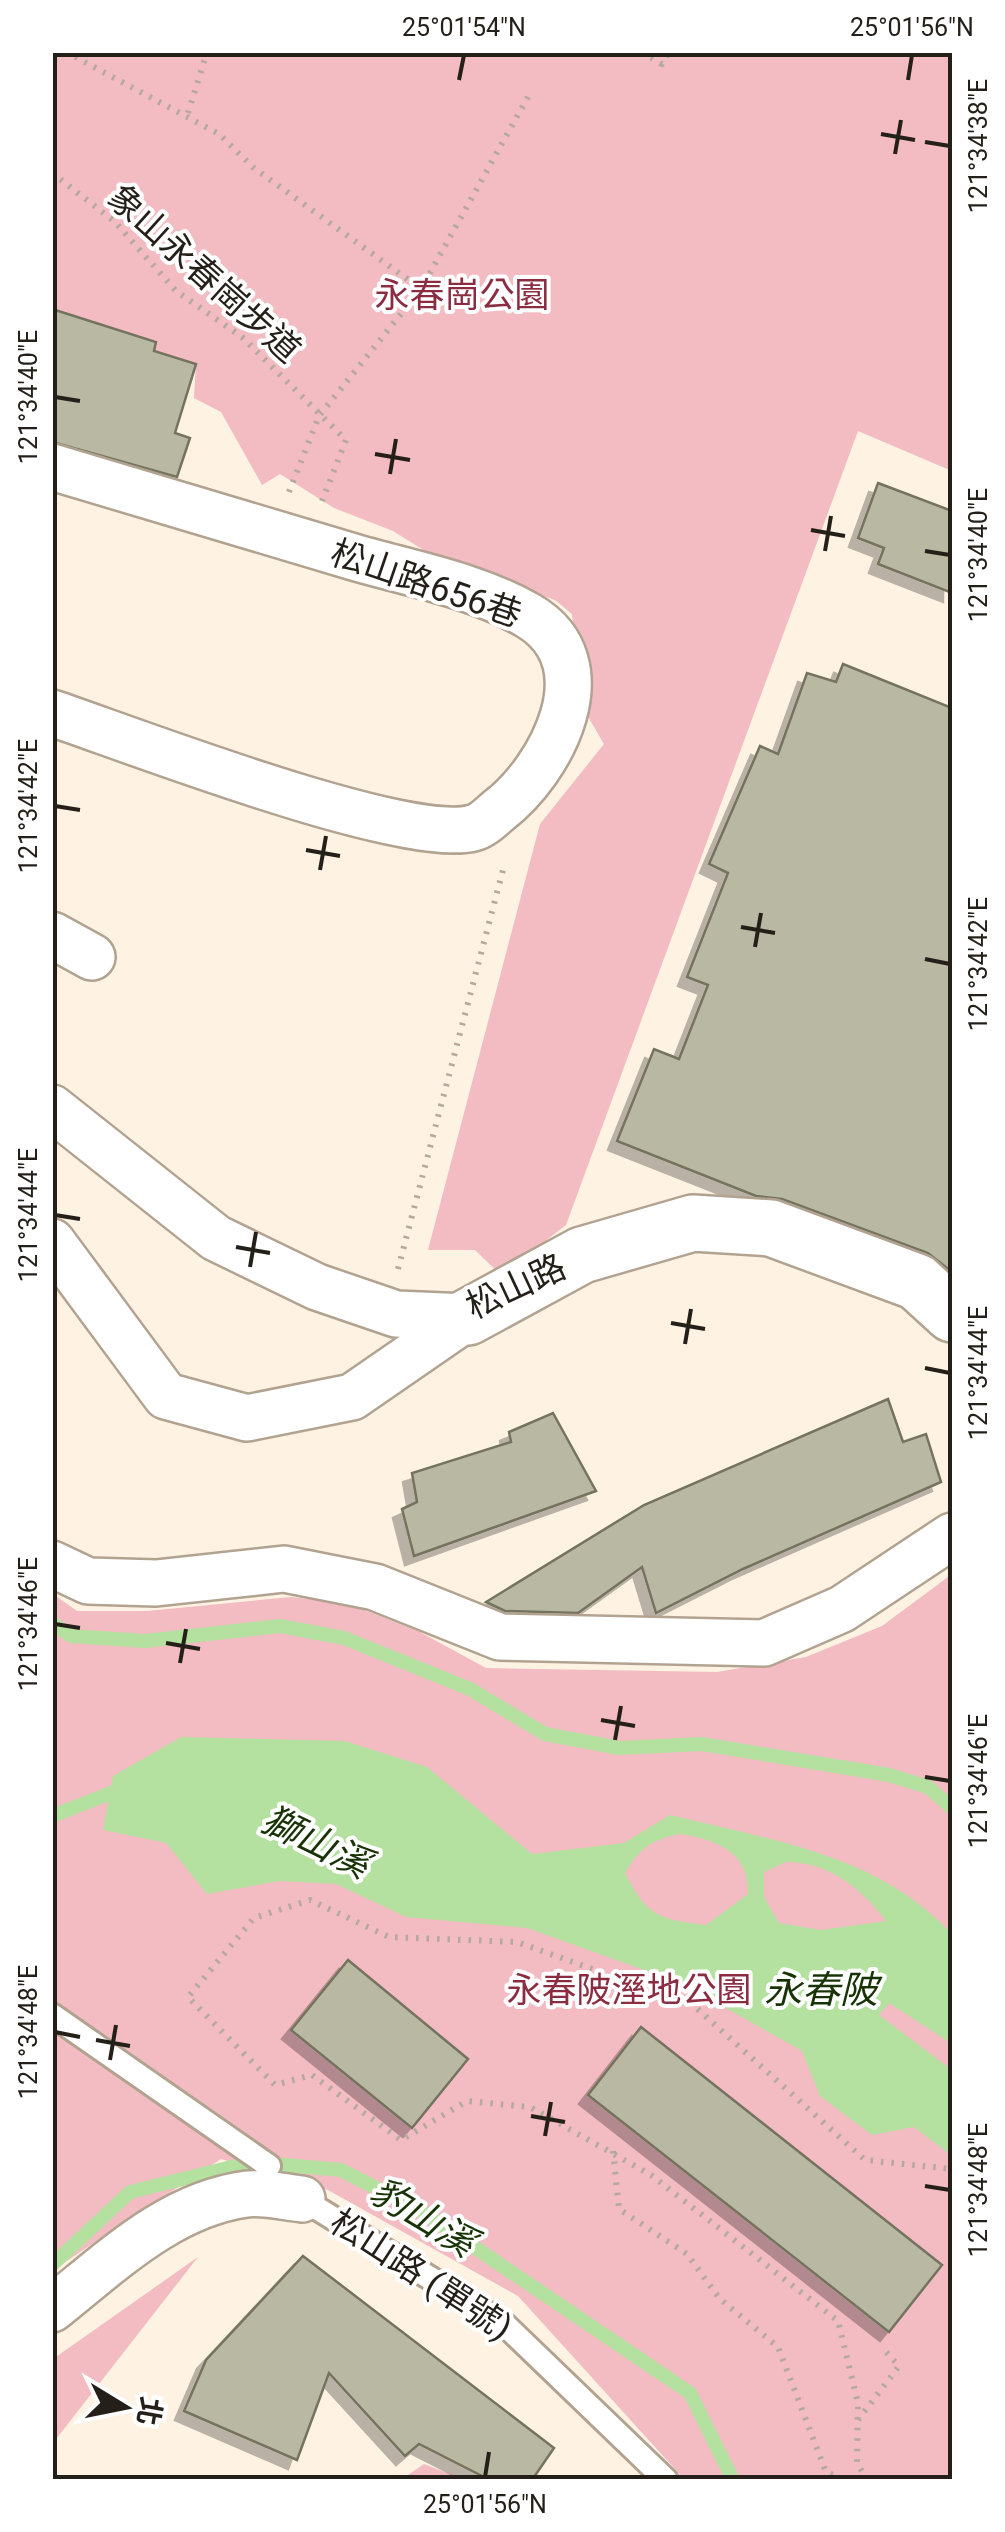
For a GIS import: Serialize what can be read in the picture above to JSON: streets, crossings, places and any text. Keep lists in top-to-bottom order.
{
  "streets": {
    "street": ["松山路656巷", "松山路"],
    "lane": ["松山路 (單號)"],
    "path": ["象山永春崗步道"]
  },
  "water": ["獅山溪", "永春陂", "豹山溪"],
  "parks": ["永春崗公園", "永春陂溼地公園"],
  "north": "right",
  "coordinates": [
    "25°01'54\"N",
    "25°01'56\"N",
    "121°34'38\"E",
    "121°34'40\"E",
    "121°34'42\"E",
    "121°34'44\"E",
    "121°34'46\"E",
    "121°34'48\"E"
  ]
}
